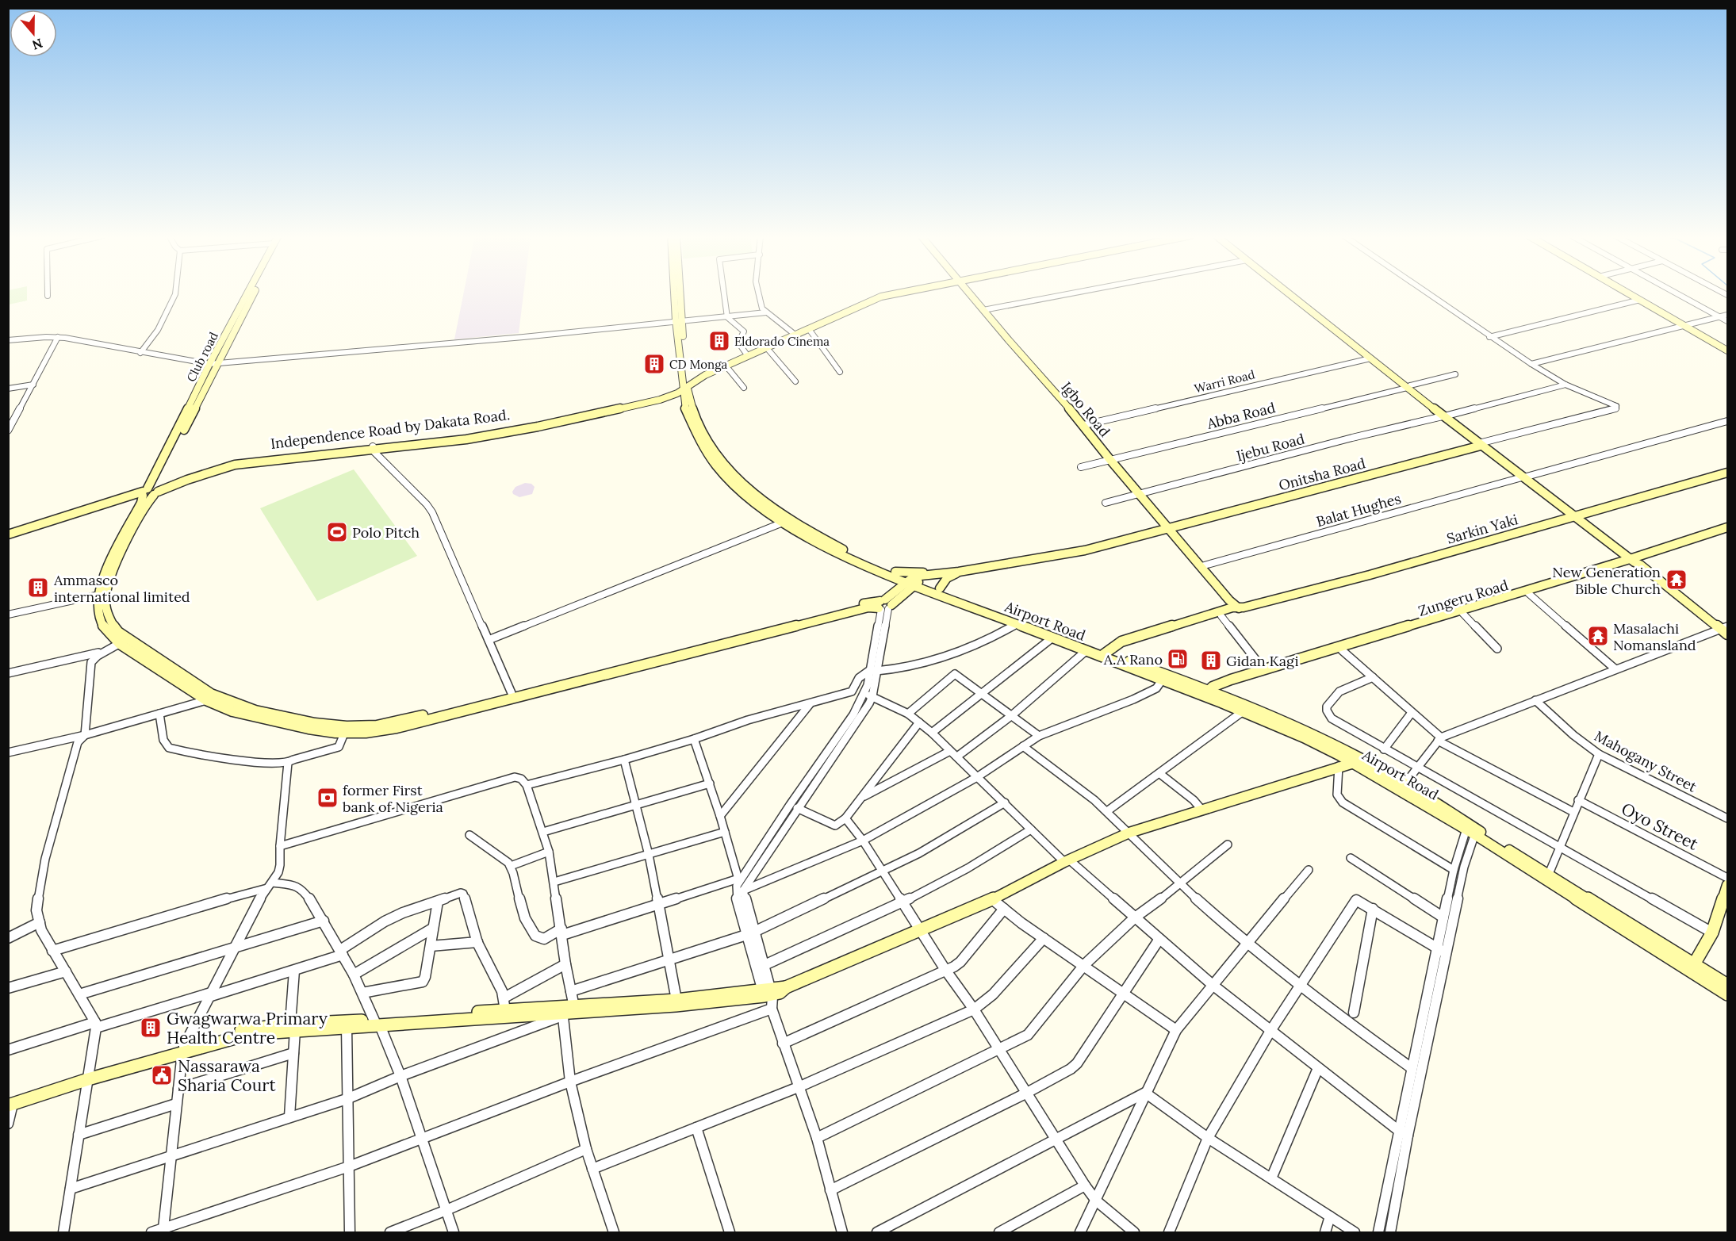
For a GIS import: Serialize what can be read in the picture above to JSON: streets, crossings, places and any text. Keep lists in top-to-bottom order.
{
  "streets": {
    "main road": [
      "Club road",
      "Igbo Road",
      "Independence Road by Dakata Road.",
      "Onitsha Road",
      "Sarkin Yaki",
      "Zungeru Road",
      "Airport Road"
    ],
    "street": [
      "Warri Road",
      "Abba Road",
      "Ijebu Road",
      "Balat Hughes",
      "Mahogany Street",
      "Oyo Street"
    ]
  },
  "crossings": [
    ["Club road", "Independence Road by Dakata Road."],
    ["Warri Road", "Igbo Road"],
    ["Igbo Road", "Abba Road"],
    ["Igbo Road", "Ijebu Road"],
    ["Igbo Road", "Onitsha Road"],
    ["Igbo Road", "Balat Hughes"],
    ["Igbo Road", "Sarkin Yaki"],
    ["Independence Road by Dakata Road.", "Airport Road"],
    ["Ijebu Road", "Onitsha Road"],
    ["Sarkin Yaki", "Airport Road"],
    ["Zungeru Road", "Airport Road"]
  ],
  "places": {
    "building": [
      "Eldorado Cinema",
      "CD Monga",
      "Ammasco international limited",
      "Gidan Kagi",
      "Gwagwarwa Primary Health Centre"
    ],
    "sports": ["Polo Pitch"],
    "temple": ["New Generation Bible Church", "Masalachi Nomansland"],
    "fuel station": ["A.A Rano"],
    "bank": ["former First bank of Nigeria"],
    "public building": ["Nassarawa Sharia Court"]
  },
  "north": "bottom"
}
